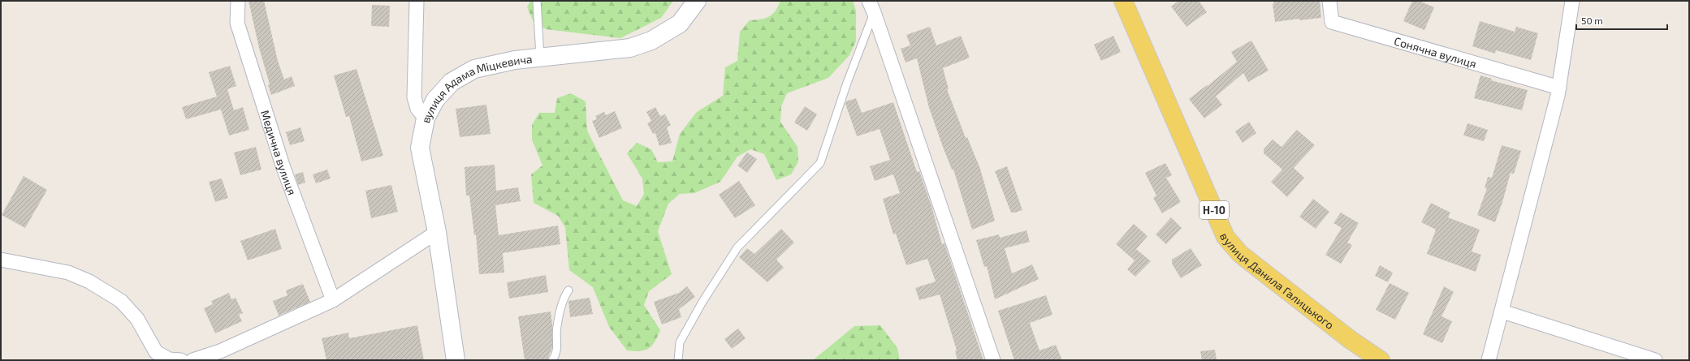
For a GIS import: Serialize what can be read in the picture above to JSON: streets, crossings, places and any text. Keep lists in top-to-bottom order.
{
  "streets": {
    "main road": ["Н-10", "вулиця Данила Галицького"],
    "street": ["Сонячна вулиця", "вулиця Адама Міцкевича", "Медична вулиця"]
  },
  "scale_bar": "50 m"
}
